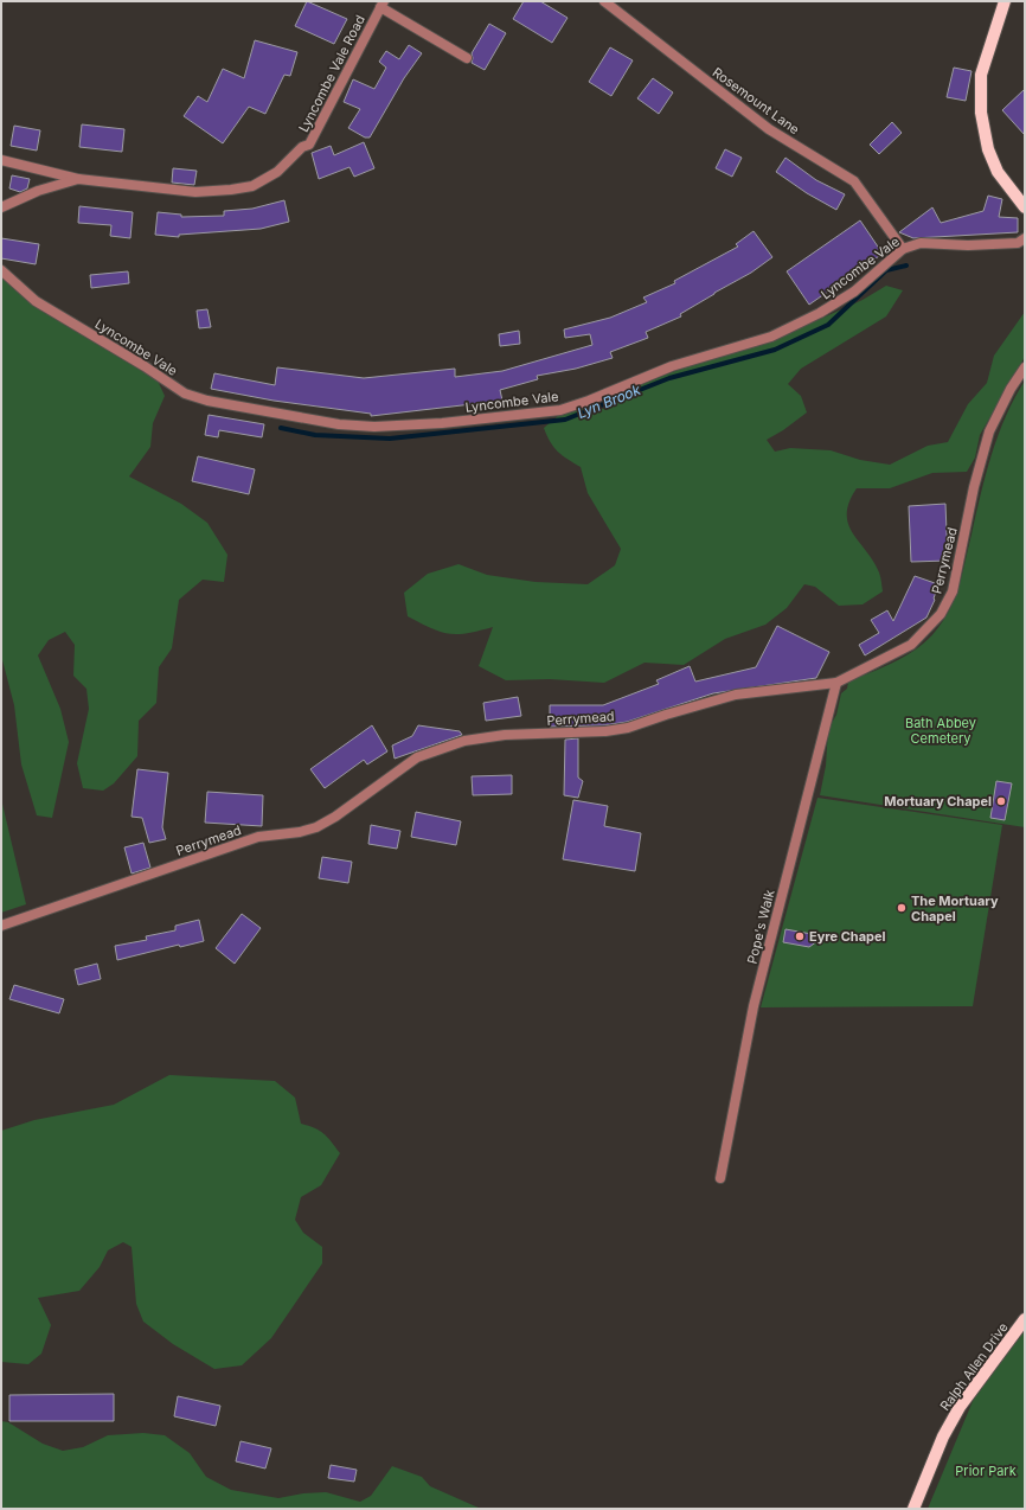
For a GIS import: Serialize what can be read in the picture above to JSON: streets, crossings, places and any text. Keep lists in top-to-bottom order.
{
  "streets": {
    "main road": ["Ralph Allen Drive"],
    "street": [
      "Lyncombe Vale Road",
      "Rosemount Lane",
      "Lyncombe Vale",
      "Perrymead",
      "Pope's Walk"
    ]
  },
  "crossings": [
    ["Rosemount Lane", "Lyncombe Vale"],
    ["Perrymead", "Pope's Walk"]
  ],
  "water": ["Lyn Brook"],
  "parks": ["Bath Abbey Cemetery", "Prior Park"],
  "places": ["Mortuary Chapel", "The Mortuary Chapel", "Eyre Chapel"]
}
